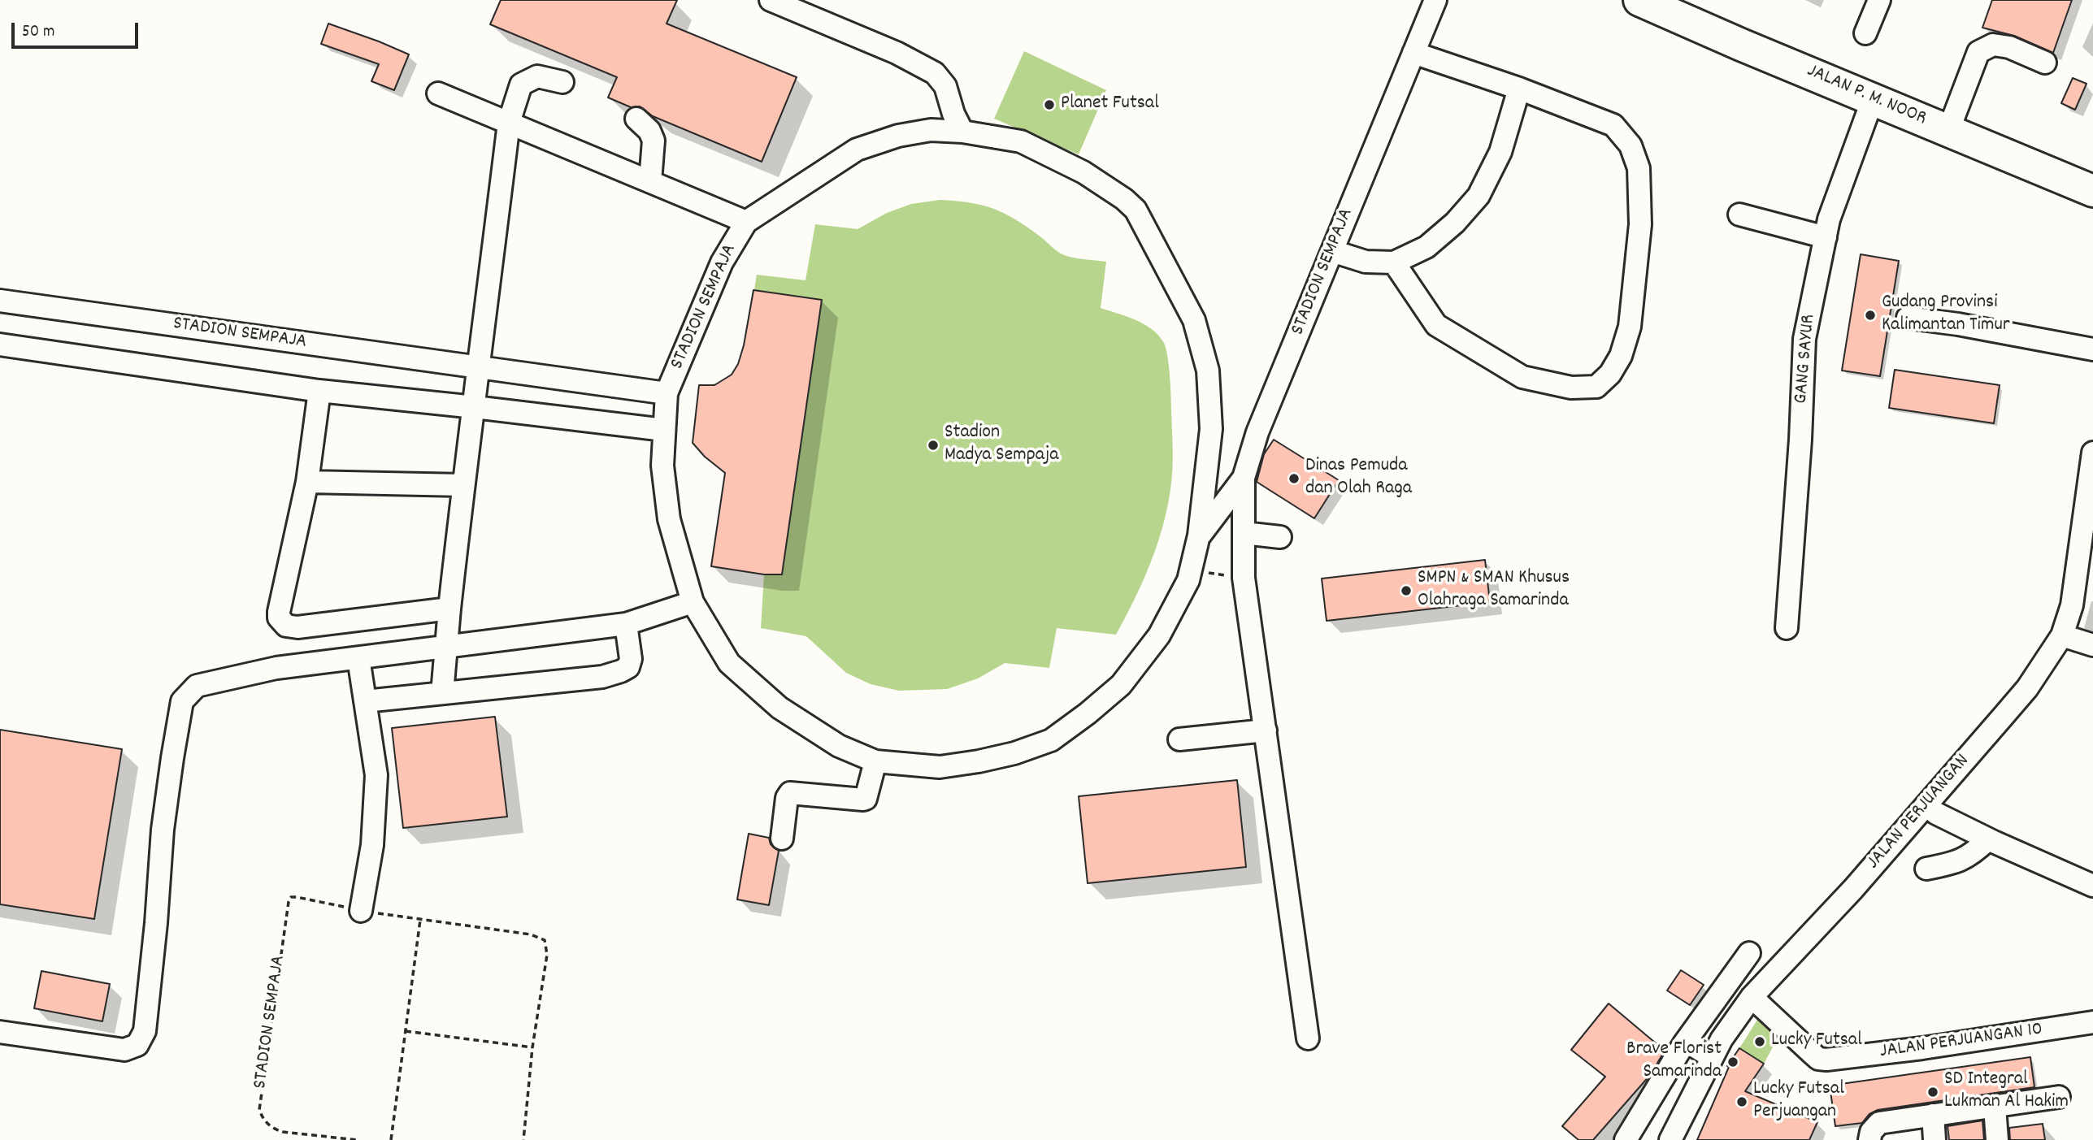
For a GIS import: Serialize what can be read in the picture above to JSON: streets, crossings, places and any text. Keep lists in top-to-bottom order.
{
  "streets": {
    "highway": ["JALAN P. M. NOOR"],
    "street": [
      "STADION SEMPAJA",
      "GANG SAYUR",
      "JALAN PERJUANGAN",
      "JALAN PERJUANGAN 10"
    ]
  },
  "crossings": [
    ["JALAN P. M. NOOR", "GANG SAYUR"],
    ["JALAN PERJUANGAN", "JALAN PERJUANGAN 10"]
  ],
  "places": [
    "Planet Futsal",
    "Gudang Provinsi Kalimantan Timur",
    "Stadion Madya Sempaja",
    "Dinas Pemuda dan Olah Raga",
    "SMPN & SMAN Khusus Olahraga Samarinda",
    "Lucky Futsal",
    "Brave Florist Samarinda",
    "SD Integral Lukman Al Hakim",
    "Lucky Futsal Perjuangan"
  ],
  "scale_bar": "50 m"
}
